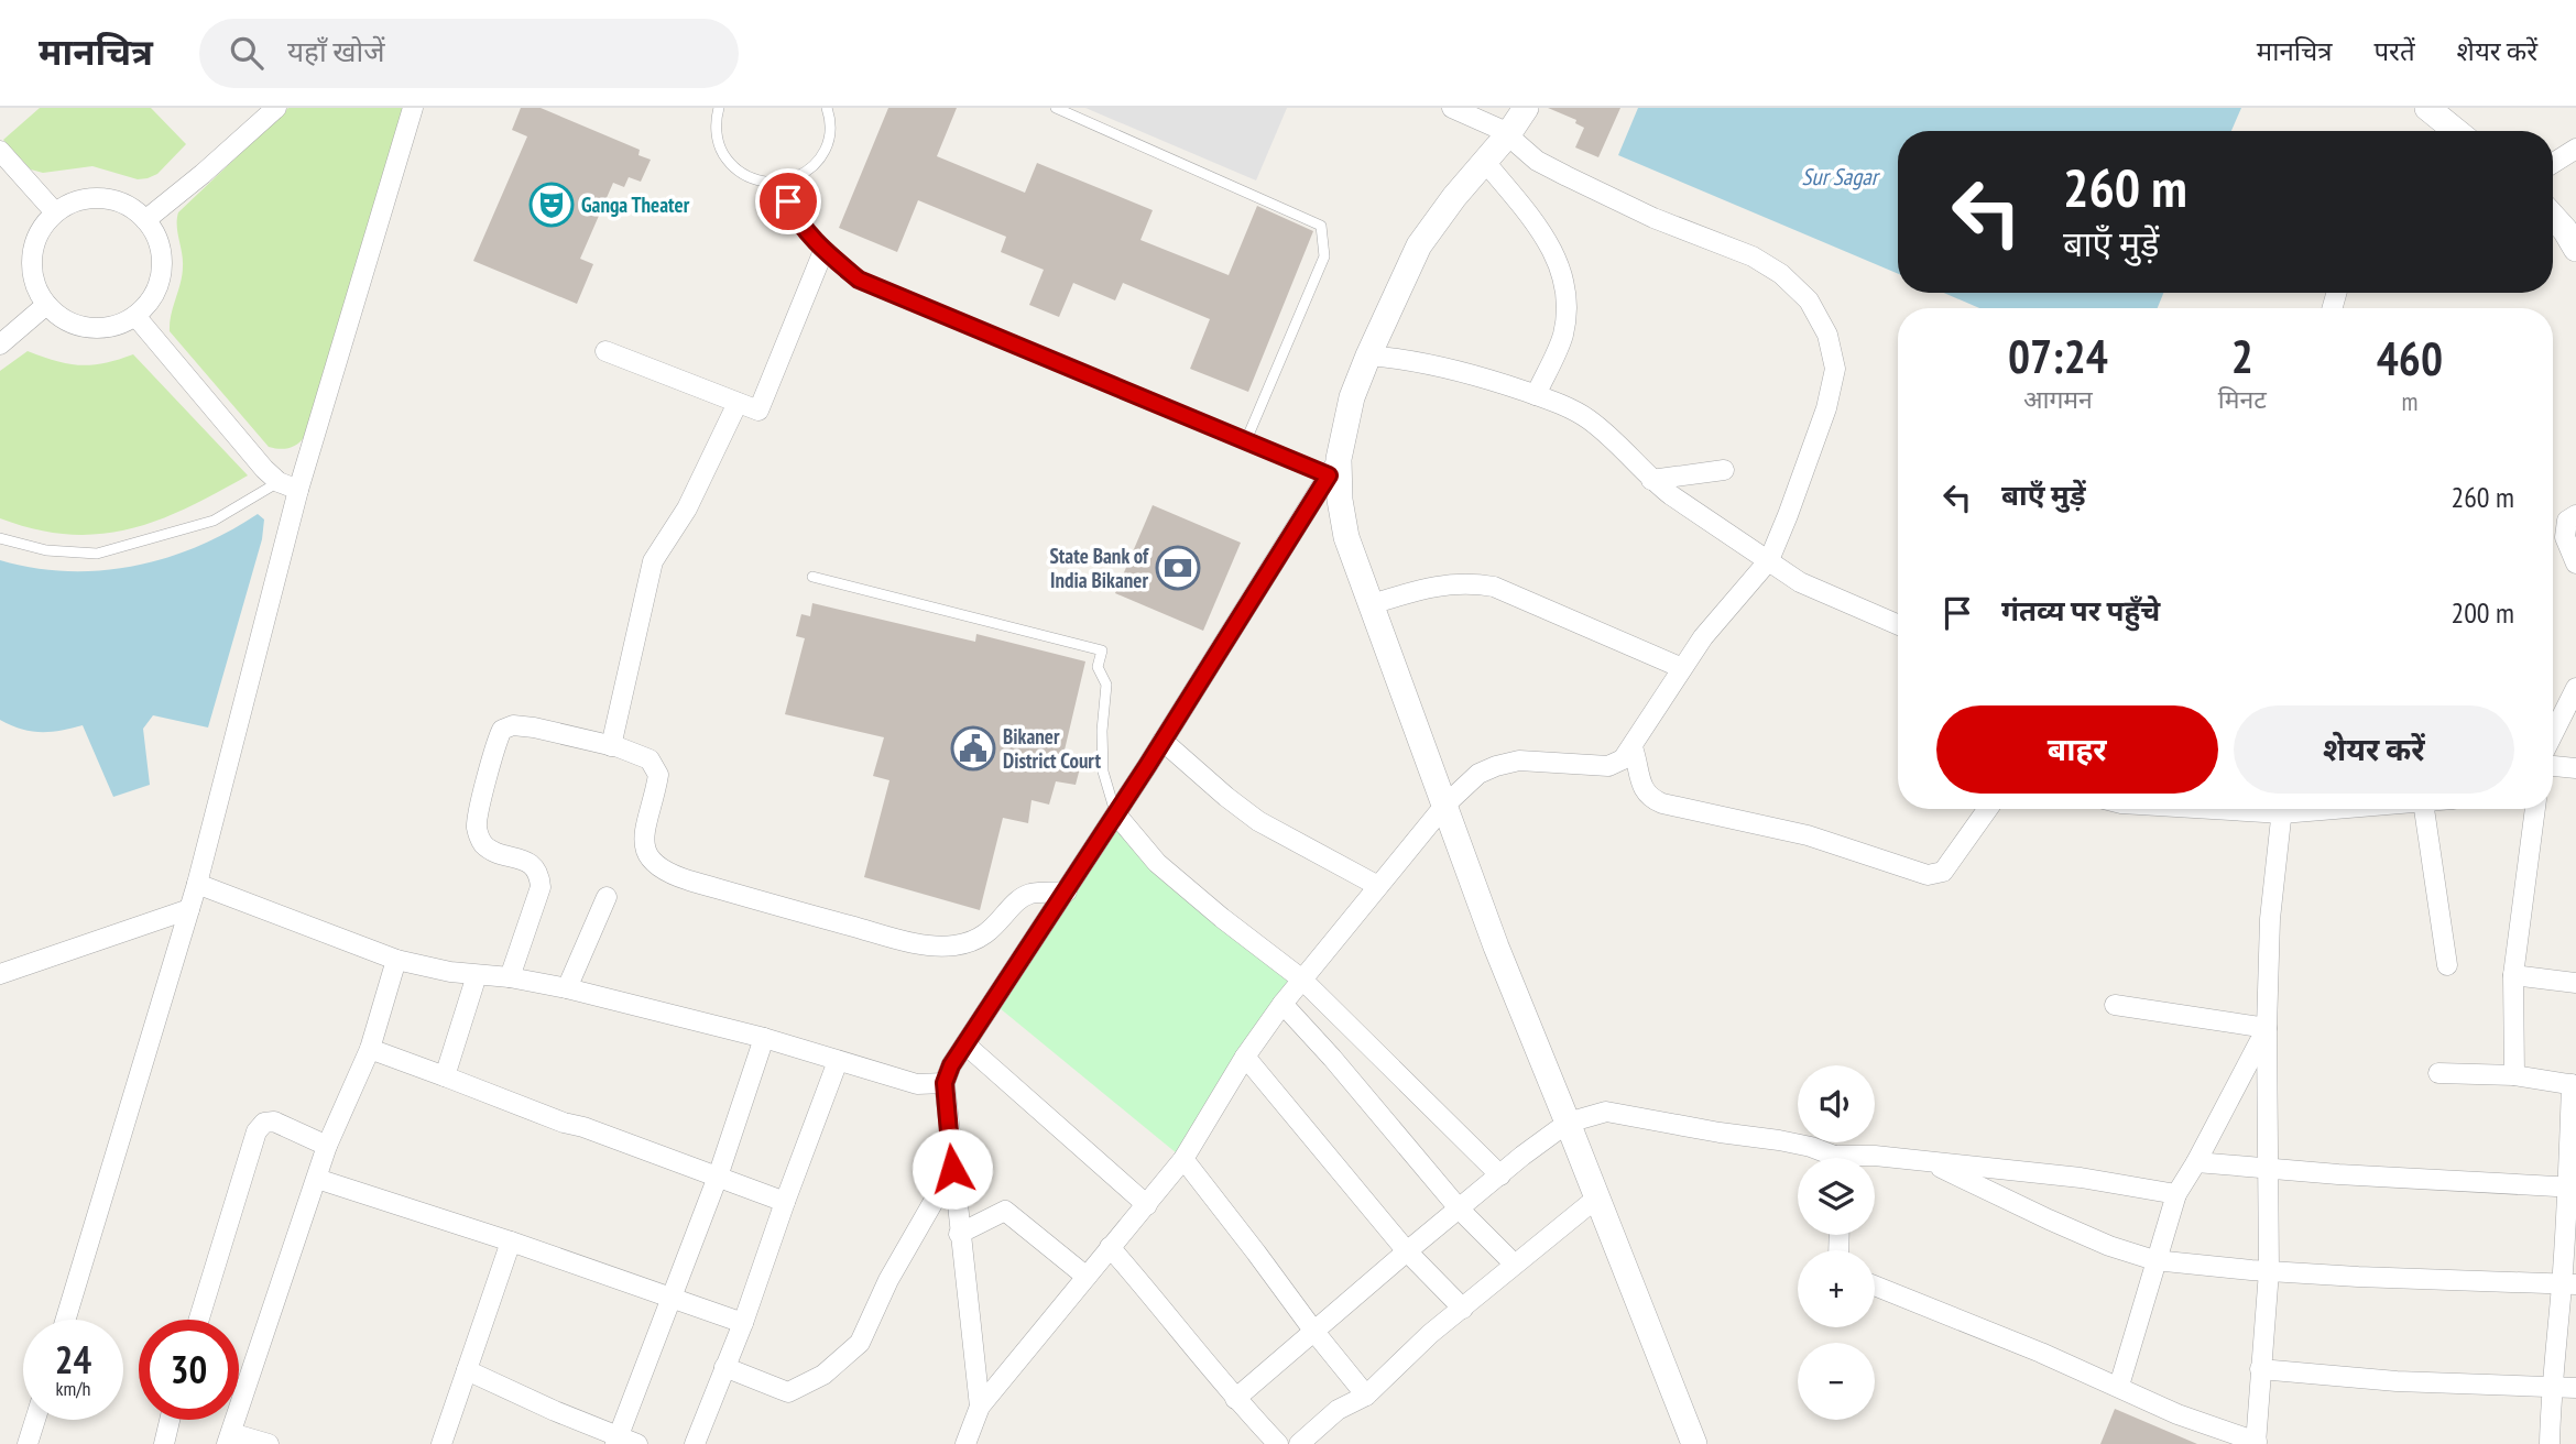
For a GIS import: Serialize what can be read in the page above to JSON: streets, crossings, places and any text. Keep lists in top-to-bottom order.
{
  "water": ["Sur Sagar"],
  "places": {
    "theatre": ["Ganga Theater"],
    "bank": ["State Bank of India Bikaner"],
    "public building": ["Bikaner District Court"]
  },
  "page": {
    "header": "मानचित्र",
    "search": "यहाँ खोजें",
    "nav": ["मानचित्र", "परतें", "शेयर करें"],
    "turn": ["260 m", "बाएँ मुड़ें"],
    "eta": [
      "07:24",
      "आगमन",
      "2",
      "मिनट",
      "460",
      "m"
    ],
    "list": [
      {
        "name": "बाएँ मुड़ें",
        "value": "260 m"
      },
      {
        "name": "गंतव्य पर पहुँचे",
        "value": "200 m"
      }
    ],
    "buttons": ["बाहर", "शेयर करें"],
    "map_buttons": ["+", "−"],
    "speed": "24 km/h",
    "limit": "30"
  }
}
